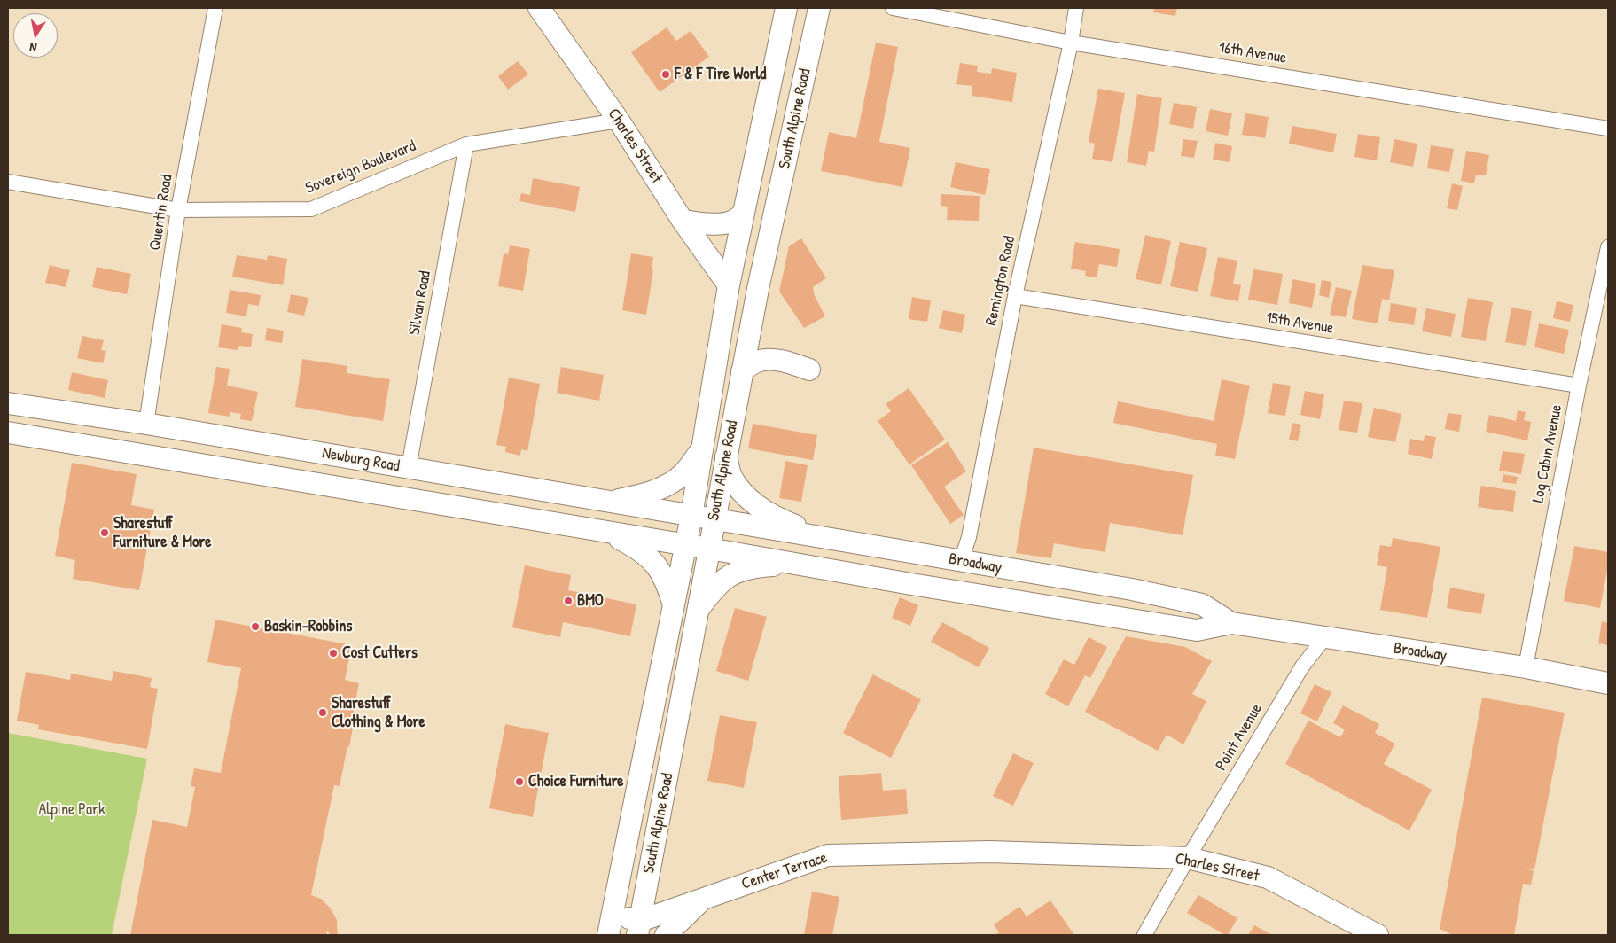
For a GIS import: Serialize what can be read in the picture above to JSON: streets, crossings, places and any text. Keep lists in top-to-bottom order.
{
  "streets": {
    "main road": [
      "South Alpine Road",
      "Charles Street",
      "Newburg Road",
      "Broadway",
      "Center Terrace"
    ],
    "street": [
      "16th Avenue",
      "Sovereign Boulevard",
      "Quentin Road",
      "Remington Road",
      "Silvan Road",
      "15th Avenue",
      "Log Cabin Avenue",
      "Point Avenue"
    ]
  },
  "crossings": [
    ["16th Avenue", "Remington Road"],
    ["South Alpine Road", "Charles Street"],
    ["South Alpine Road", "Newburg Road"],
    ["South Alpine Road", "Broadway"],
    ["South Alpine Road", "Center Terrace"],
    ["Charles Street", "Sovereign Boulevard"],
    ["Charles Street", "Point Avenue"],
    ["Charles Street", "Center Terrace"],
    ["Sovereign Boulevard", "Quentin Road"],
    ["Sovereign Boulevard", "Silvan Road"],
    ["Quentin Road", "Newburg Road"],
    ["Remington Road", "15th Avenue"],
    ["Remington Road", "Broadway"],
    ["Silvan Road", "Newburg Road"],
    ["15th Avenue", "Log Cabin Avenue"],
    ["Log Cabin Avenue", "Broadway"],
    ["Newburg Road", "Broadway"],
    ["Broadway", "Point Avenue"]
  ],
  "parks": ["Alpine Park"],
  "places": [
    "F & F Tire World",
    "Sharestuff Furniture & More",
    "BMO",
    "Baskin-Robbins",
    "Cost Cutters",
    "Sharestuff Clothing & More",
    "Choice Furniture"
  ],
  "north": "bottom"
}
